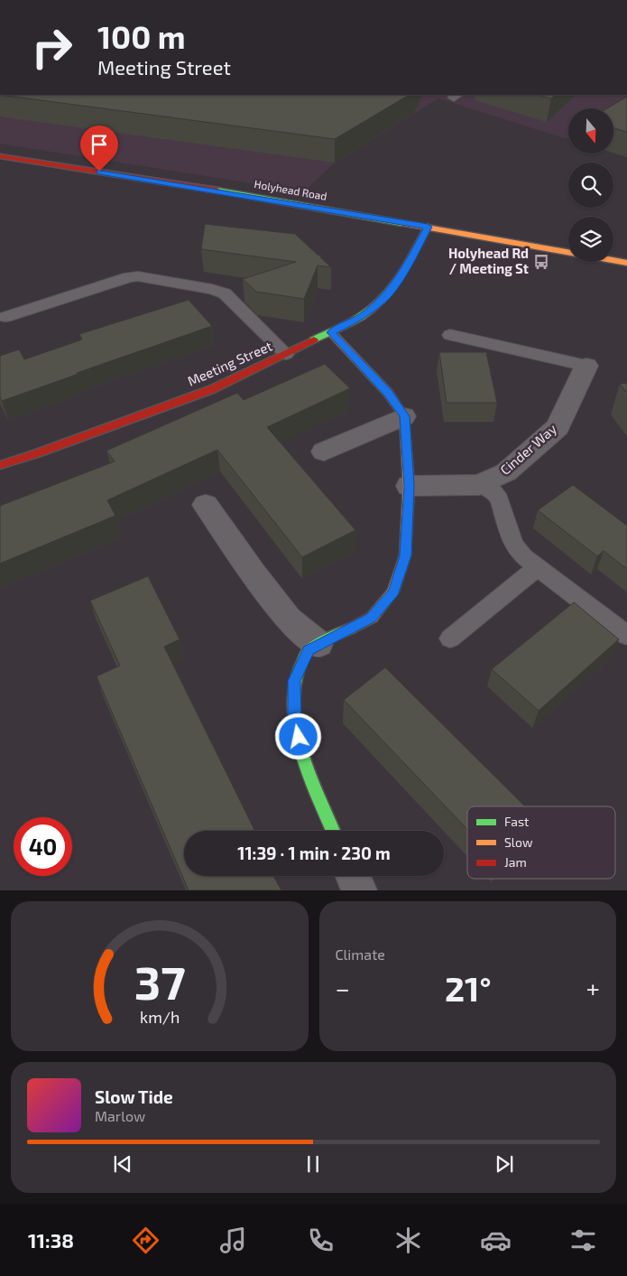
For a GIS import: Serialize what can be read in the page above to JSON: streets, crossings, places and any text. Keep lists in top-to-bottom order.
{
  "streets": {
    "street": ["Holyhead Road", "Meeting Street", "Cinder Way"]
  },
  "crossings": [
    ["Holyhead Road", "Meeting Street"]
  ],
  "places": {
    "bus stop": ["Holyhead Rd / Meeting St"]
  },
  "legend": ["Fast", "Slow", "Jam"],
  "north": "bottom",
  "page": {
    "turn": ["100 m", "Meeting Street"],
    "limit": "40",
    "trip": "11:39 · 1 min · 230 m",
    "tile": "Climate",
    "heat": ["−", "21°", "+"],
    "song": ["Slow Tide", "Marlow"],
    "tabs": "11:38",
    "gauge": ["37", "km/h"]
  }
}
